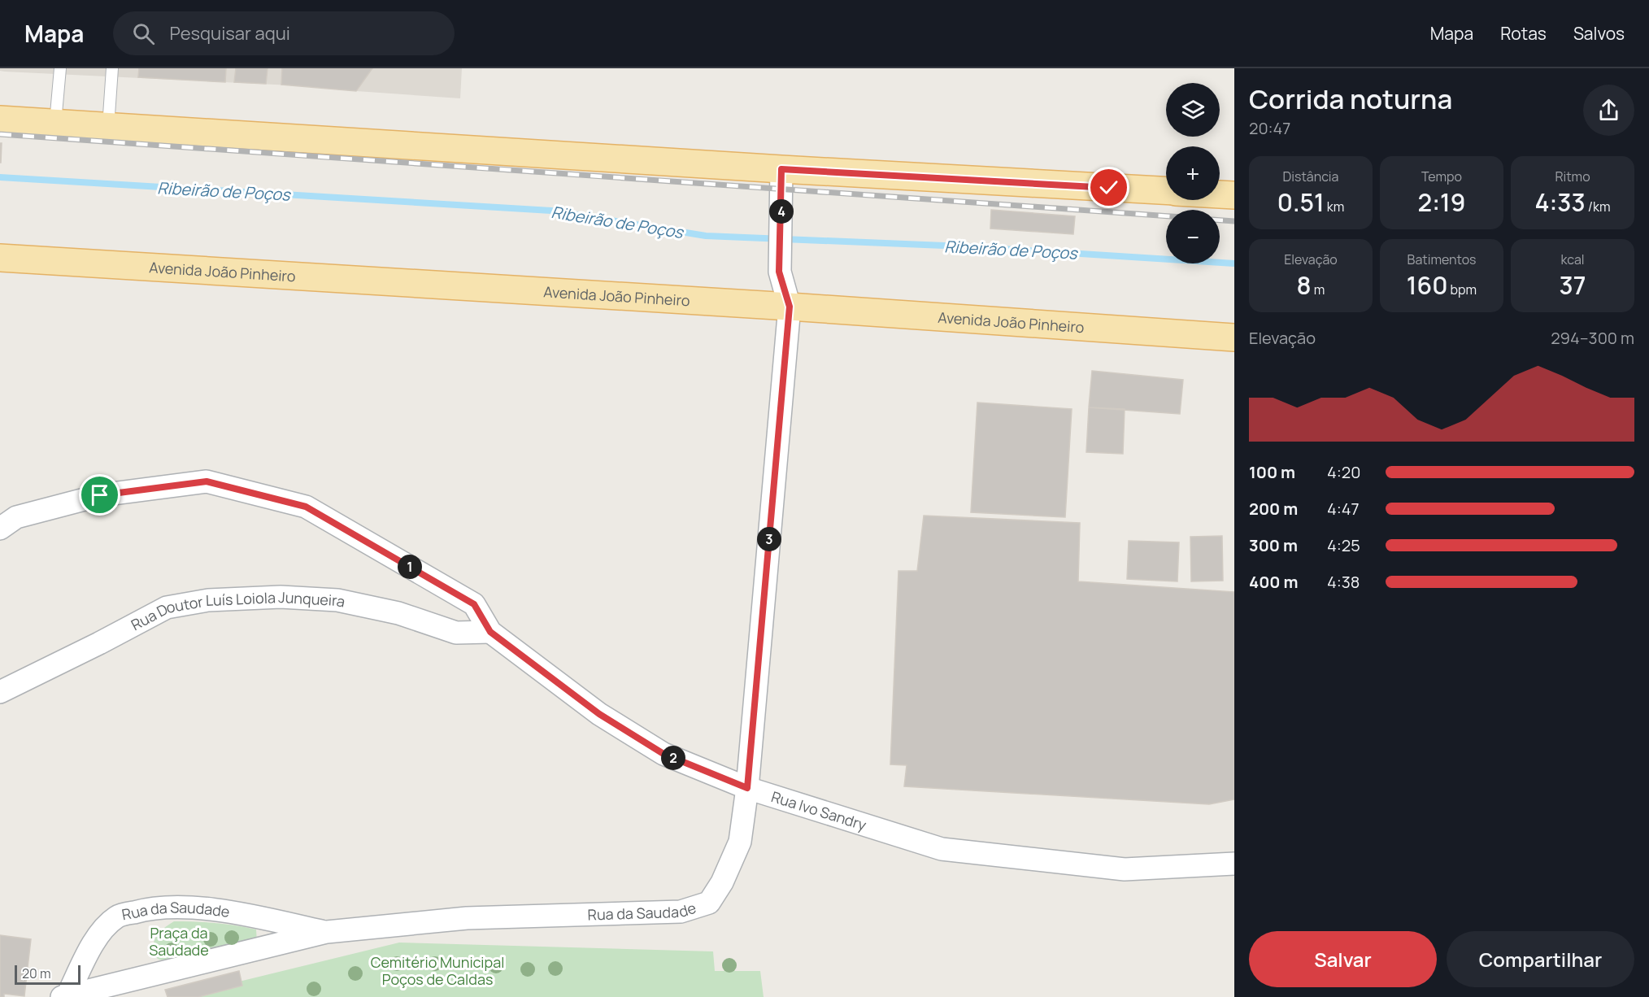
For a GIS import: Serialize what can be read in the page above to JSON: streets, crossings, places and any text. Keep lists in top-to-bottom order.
{
  "streets": {
    "main road": ["Avenida João Pinheiro"],
    "street": ["Rua Doutor Luís Loiola Junqueira", "Rua Ivo Sandry", "Rua da Saudade"]
  },
  "crossings": [
    ["Avenida João Pinheiro", "Rua da Saudade"],
    ["Rua Doutor Luís Loiola Junqueira", "Rua Ivo Sandry"],
    ["Rua Ivo Sandry", "Rua da Saudade"]
  ],
  "water": ["Ribeirão de Poços"],
  "parks": ["Praça da Saudade", "Cemitério Municipal Poços de Caldas"],
  "scale_bar": "20 m",
  "page": {
    "header": "Mapa",
    "search": "Pesquisar aqui",
    "nav": ["Mapa", "Rotas", "Salvos"],
    "heading": ["Corrida noturna", "20:47"],
    "map_buttons": ["+", "−"],
    "stats": [
      ["Distância", "0.51 km"],
      ["Tempo", "2:19"],
      ["Ritmo", "4:33 /km"],
      ["Elevação", "8 m"],
      ["Batimentos", "160 bpm"],
      ["kcal", "37"]
    ],
    "pins": [
      "4",
      "3",
      "1",
      "2"
    ],
    "chart": ["Elevação", "294–300 m"],
    "list": [
      {
        "name": "100 m",
        "note": "4:20"
      },
      {
        "name": "200 m",
        "note": "4:47"
      },
      {
        "name": "300 m",
        "note": "4:25"
      },
      {
        "name": "400 m",
        "note": "4:38"
      }
    ],
    "buttons": ["Salvar", "Compartilhar"],
    "scale": "20 m"
  }
}
